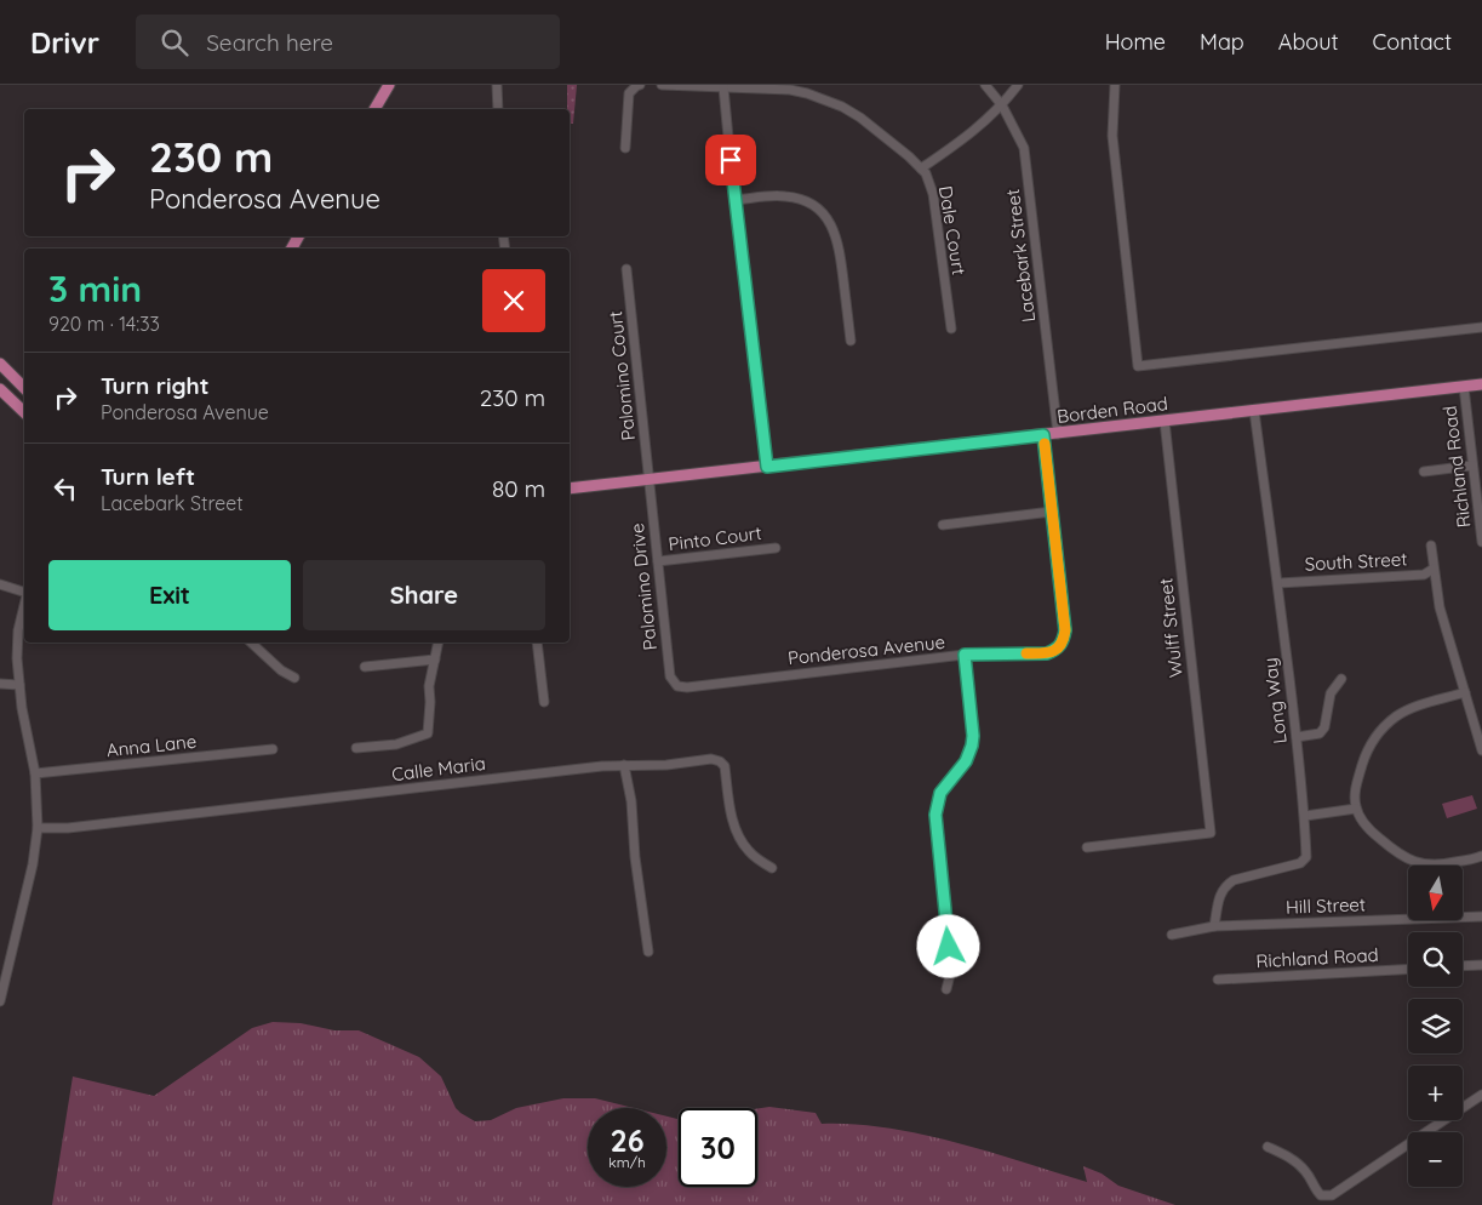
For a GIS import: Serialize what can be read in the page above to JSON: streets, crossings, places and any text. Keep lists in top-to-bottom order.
{
  "streets": {
    "main road": ["Borden Road"],
    "street": [
      "Dale Court",
      "Lacebark Street",
      "Palomino Court",
      "Richland Road",
      "Pinto Court",
      "South Street",
      "Palomino Drive",
      "Wulff Street",
      "Ponderosa Avenue",
      "Long Way",
      "Anna Lane",
      "Calle Maria",
      "Hill Street"
    ]
  },
  "crossings": [
    ["Lacebark Street", "Borden Road"],
    ["Palomino Court", "Borden Road"],
    ["Palomino Court", "Palomino Drive"],
    ["Borden Road", "Richland Road"],
    ["Borden Road", "Palomino Drive"],
    ["Borden Road", "Wulff Street"],
    ["Borden Road", "Long Way"],
    ["Pinto Court", "Palomino Drive"],
    ["South Street", "Long Way"],
    ["Palomino Drive", "Ponderosa Avenue"],
    ["Long Way", "Hill Street"]
  ],
  "north": "bottom",
  "page": {
    "header": "Drivr",
    "search": "Search here",
    "nav": [
      "Home",
      "Map",
      "About",
      "Contact"
    ],
    "turn": ["230 m", "Ponderosa Avenue"],
    "heading": ["3 min", "920 m · 14:33"],
    "list": [
      {
        "name": "Turn right",
        "note": "Ponderosa Avenue",
        "value": "230 m"
      },
      {
        "name": "Turn left",
        "note": "Lacebark Street",
        "value": "80 m"
      }
    ],
    "buttons": ["Exit", "Share"],
    "map_buttons": ["+", "−"],
    "speed": "26 km/h",
    "limit": "30"
  }
}
